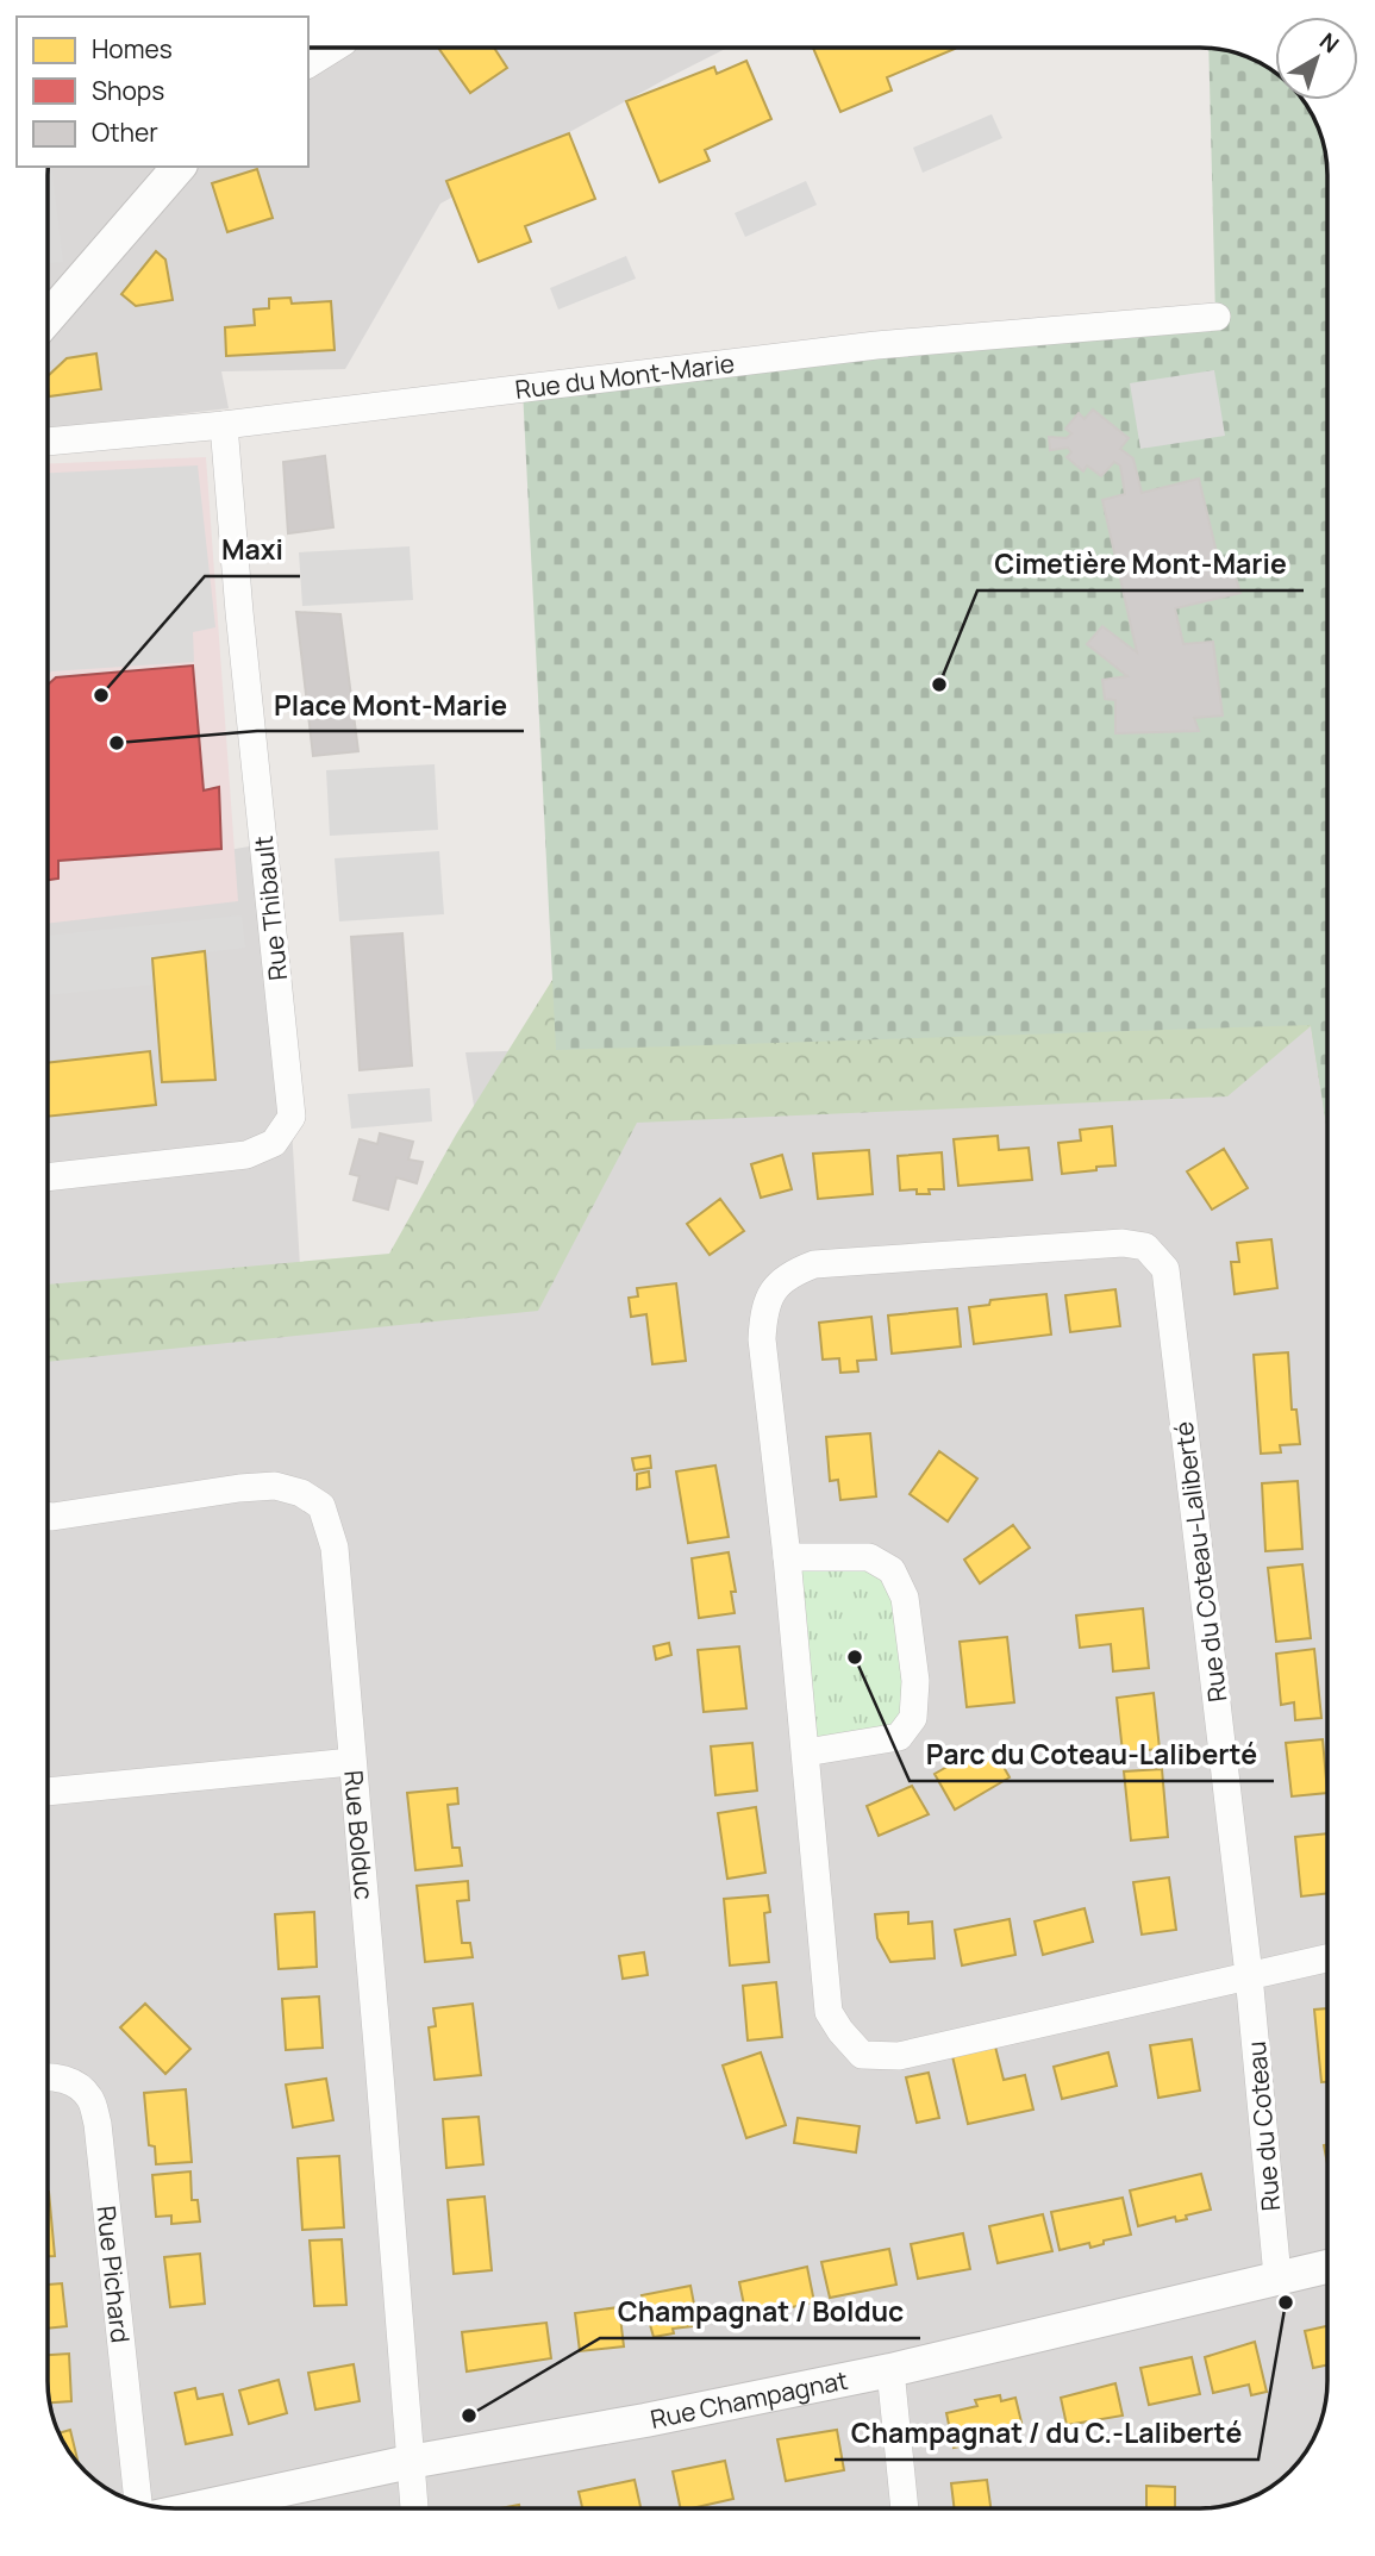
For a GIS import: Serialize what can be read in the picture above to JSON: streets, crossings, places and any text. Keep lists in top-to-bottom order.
{
  "streets": {
    "street": [
      "Rue du Mont-Marie",
      "Rue Thibault",
      "Rue du Coteau-Laliberté",
      "Rue Bolduc",
      "Rue du Coteau",
      "Rue Pichard",
      "Rue Champagnat"
    ]
  },
  "crossings": [
    ["Rue du Mont-Marie", "Rue Thibault"],
    ["Rue du Coteau-Laliberté", "Rue du Coteau"],
    ["Rue Bolduc", "Rue Champagnat"],
    ["Rue du Coteau", "Rue Champagnat"]
  ],
  "places": [
    "Cimetière Mont-Marie",
    "Maxi",
    "Place Mont-Marie",
    "Parc du Coteau-Laliberté",
    "Champagnat / du C.-Laliberté",
    "Champagnat / Bolduc"
  ],
  "legend": ["Homes", "Shops", "Other"],
  "north": "top right"
}
